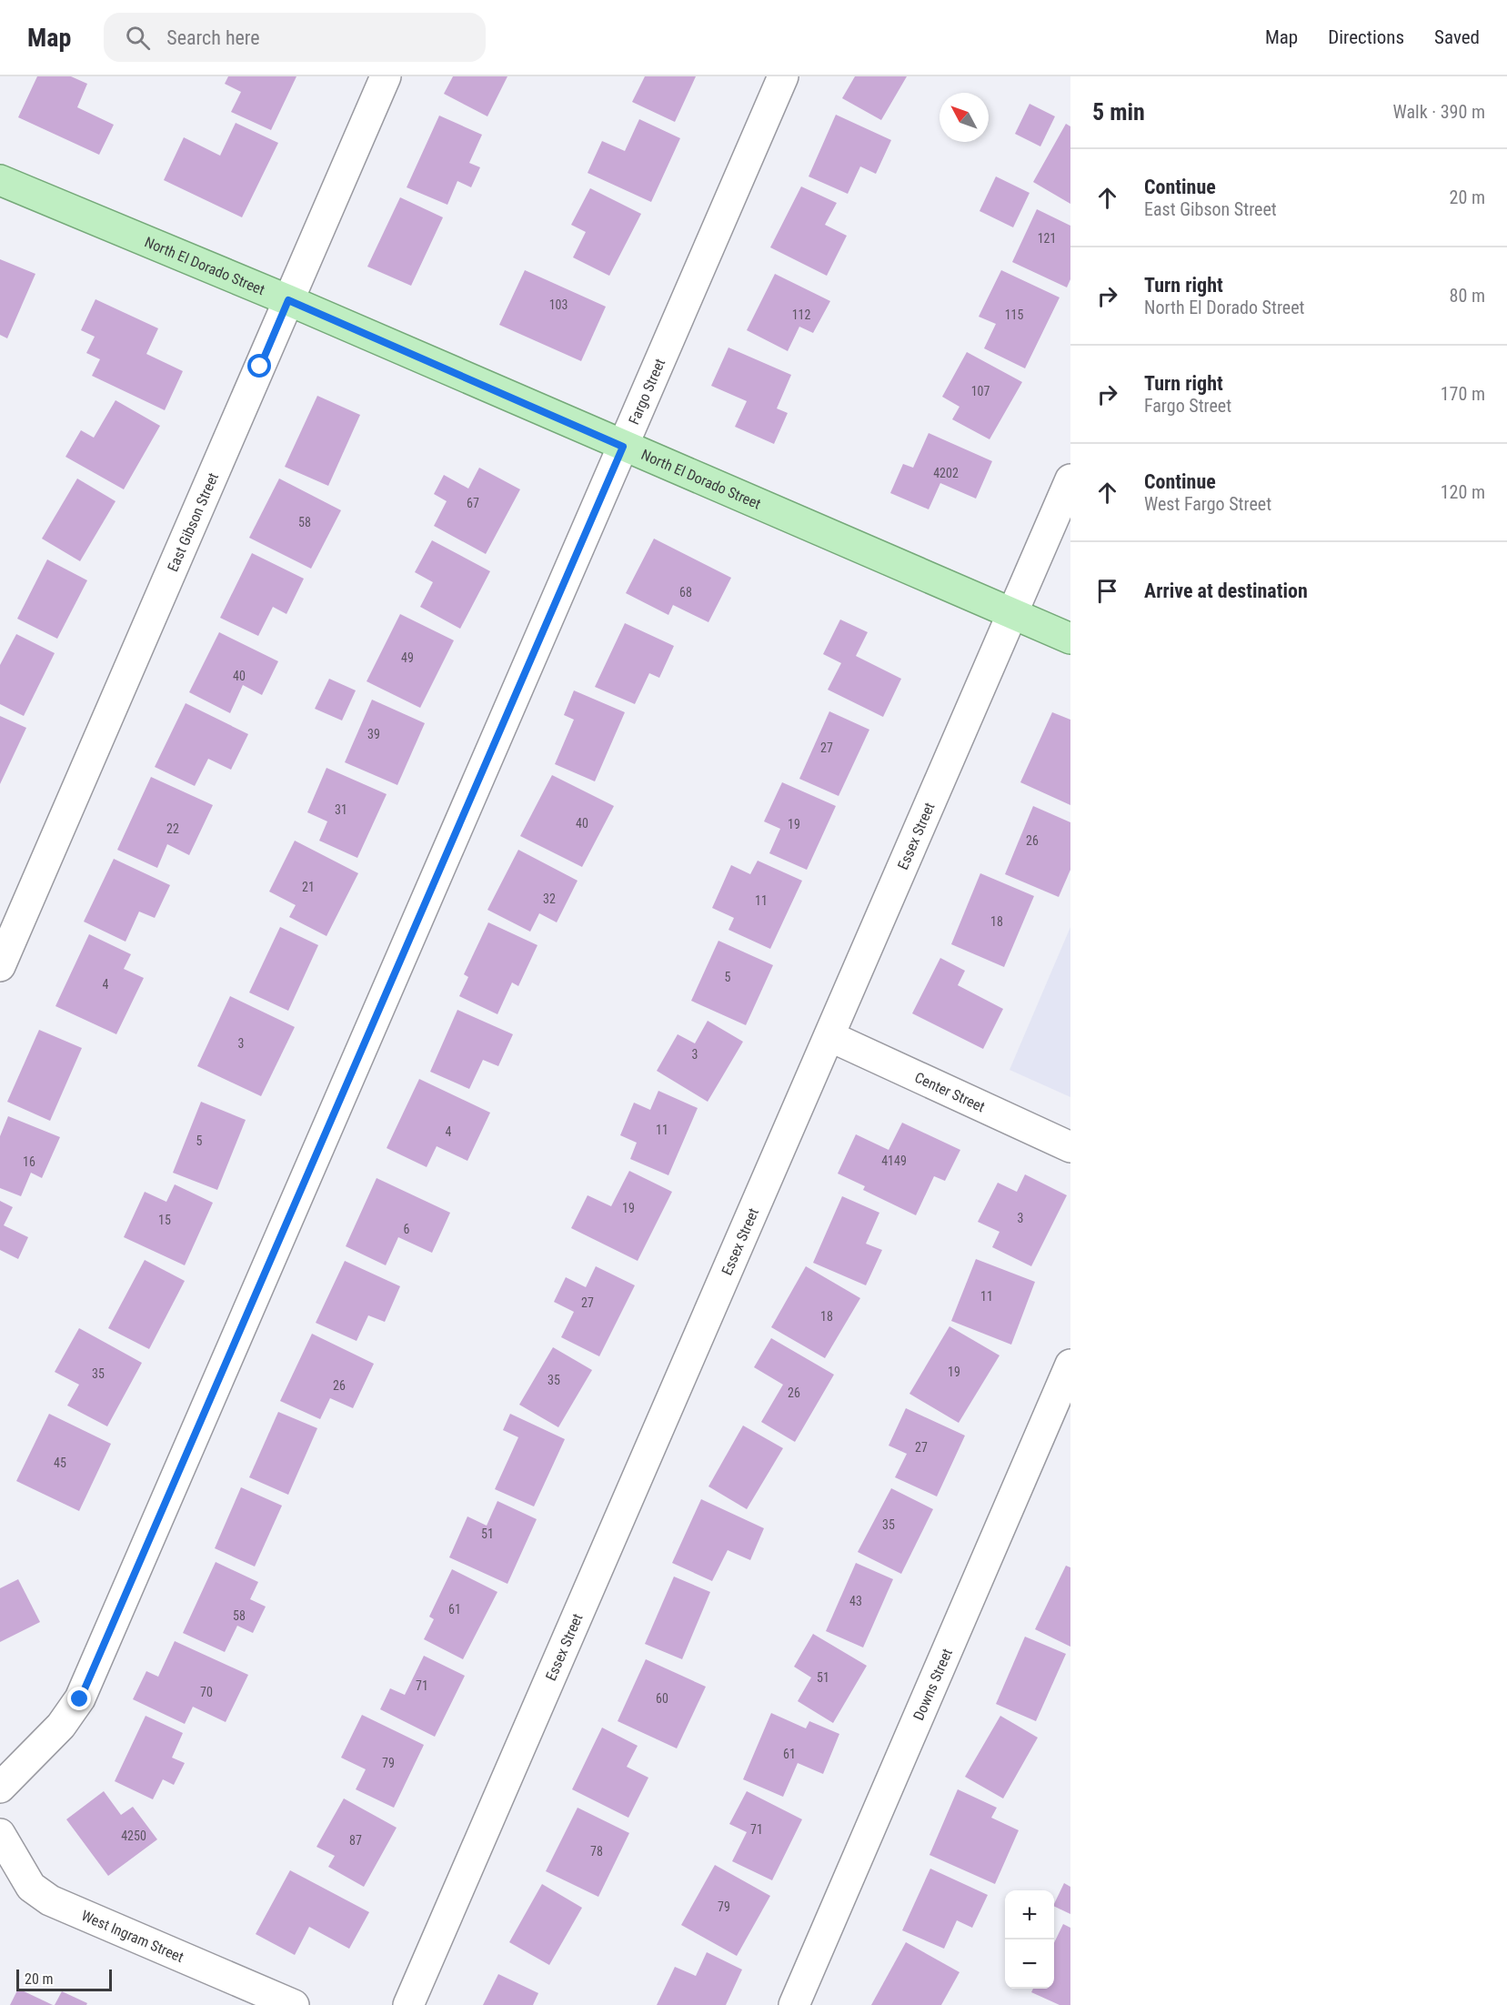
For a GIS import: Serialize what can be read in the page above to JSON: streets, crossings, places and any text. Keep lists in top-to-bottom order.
{
  "streets": {
    "main road": ["North El Dorado Street"],
    "street": [
      "Fargo Street",
      "East Gibson Street",
      "Essex Street",
      "Center Street",
      "Downs Street",
      "West Ingram Street"
    ]
  },
  "crossings": [
    ["North El Dorado Street", "Fargo Street"],
    ["North El Dorado Street", "East Gibson Street"],
    ["North El Dorado Street", "Essex Street"],
    ["Essex Street", "Center Street"]
  ],
  "house_numbers": [
    "121",
    "103",
    "112",
    "115",
    "107",
    "4202",
    "67",
    "58",
    "68",
    "49",
    "40",
    "39",
    "27",
    "31",
    "40",
    "19",
    "22",
    "26",
    "21",
    "32",
    "11",
    "18",
    "5",
    "4",
    "3",
    "3",
    "11",
    "4",
    "5",
    "4149",
    "16",
    "19",
    "3",
    "15",
    "6",
    "11",
    "27",
    "18",
    "19",
    "35",
    "35",
    "26",
    "26",
    "27",
    "45",
    "35",
    "51",
    "43",
    "61",
    "58",
    "51",
    "71",
    "70",
    "60",
    "61",
    "79",
    "71",
    "4250",
    "87",
    "78",
    "79"
  ],
  "scale_bar": "20 m",
  "north": "top left",
  "page": {
    "header": "Map",
    "search": "Search here",
    "nav": ["Map", "Directions", "Saved"],
    "heading": ["5 min", "Walk · 390 m"],
    "list": [
      ["Continue", "East Gibson Street", "20 m"],
      ["Turn right", "North El Dorado Street", "80 m"],
      ["Turn right", "Fargo Street", "170 m"],
      ["Continue", "West Fargo Street", "120 m"],
      "Arrive at destination"
    ],
    "map_buttons": ["+", "−"],
    "scale": "20 m"
  }
}
